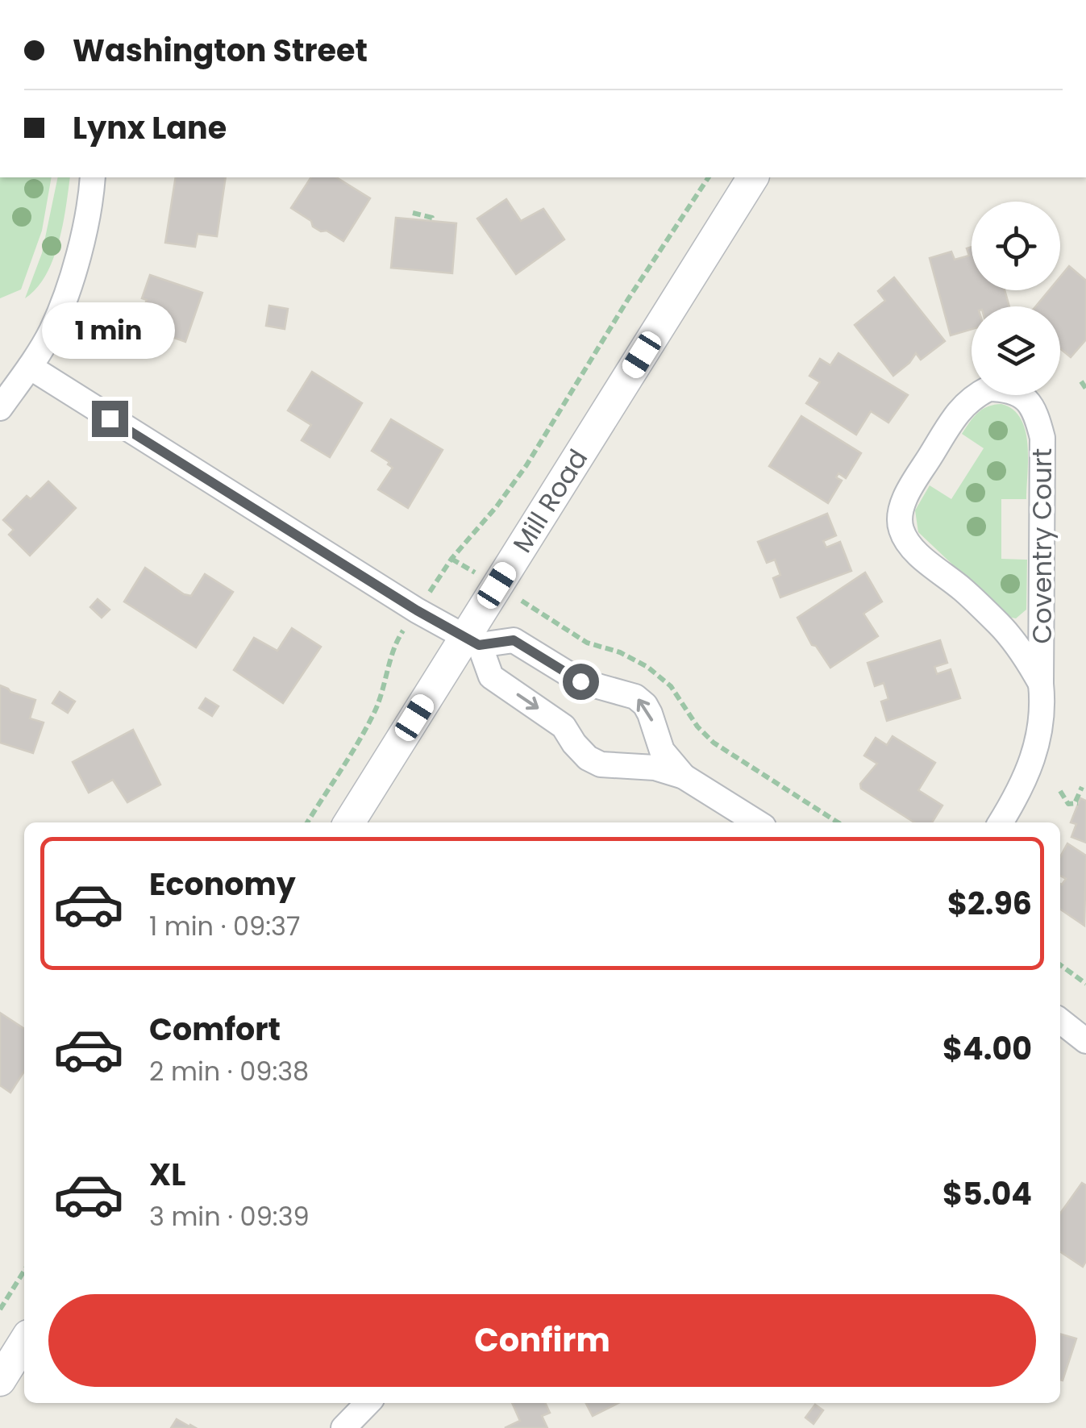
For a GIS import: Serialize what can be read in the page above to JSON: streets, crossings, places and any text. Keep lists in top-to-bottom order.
{
  "streets": {
    "street": ["Mill Road", "Coventry Court"]
  },
  "page": {
    "banner": ["Washington Street", "Lynx Lane"],
    "bubble": "1 min",
    "list": [
      {
        "name": "Economy",
        "note": "1 min · 09:37",
        "value": "$2.96"
      },
      {
        "name": "Comfort",
        "note": "2 min · 09:38",
        "value": "$4.00"
      },
      {
        "name": "XL",
        "note": "3 min · 09:39",
        "value": "$5.04"
      }
    ],
    "buttons": "Confirm"
  }
}
